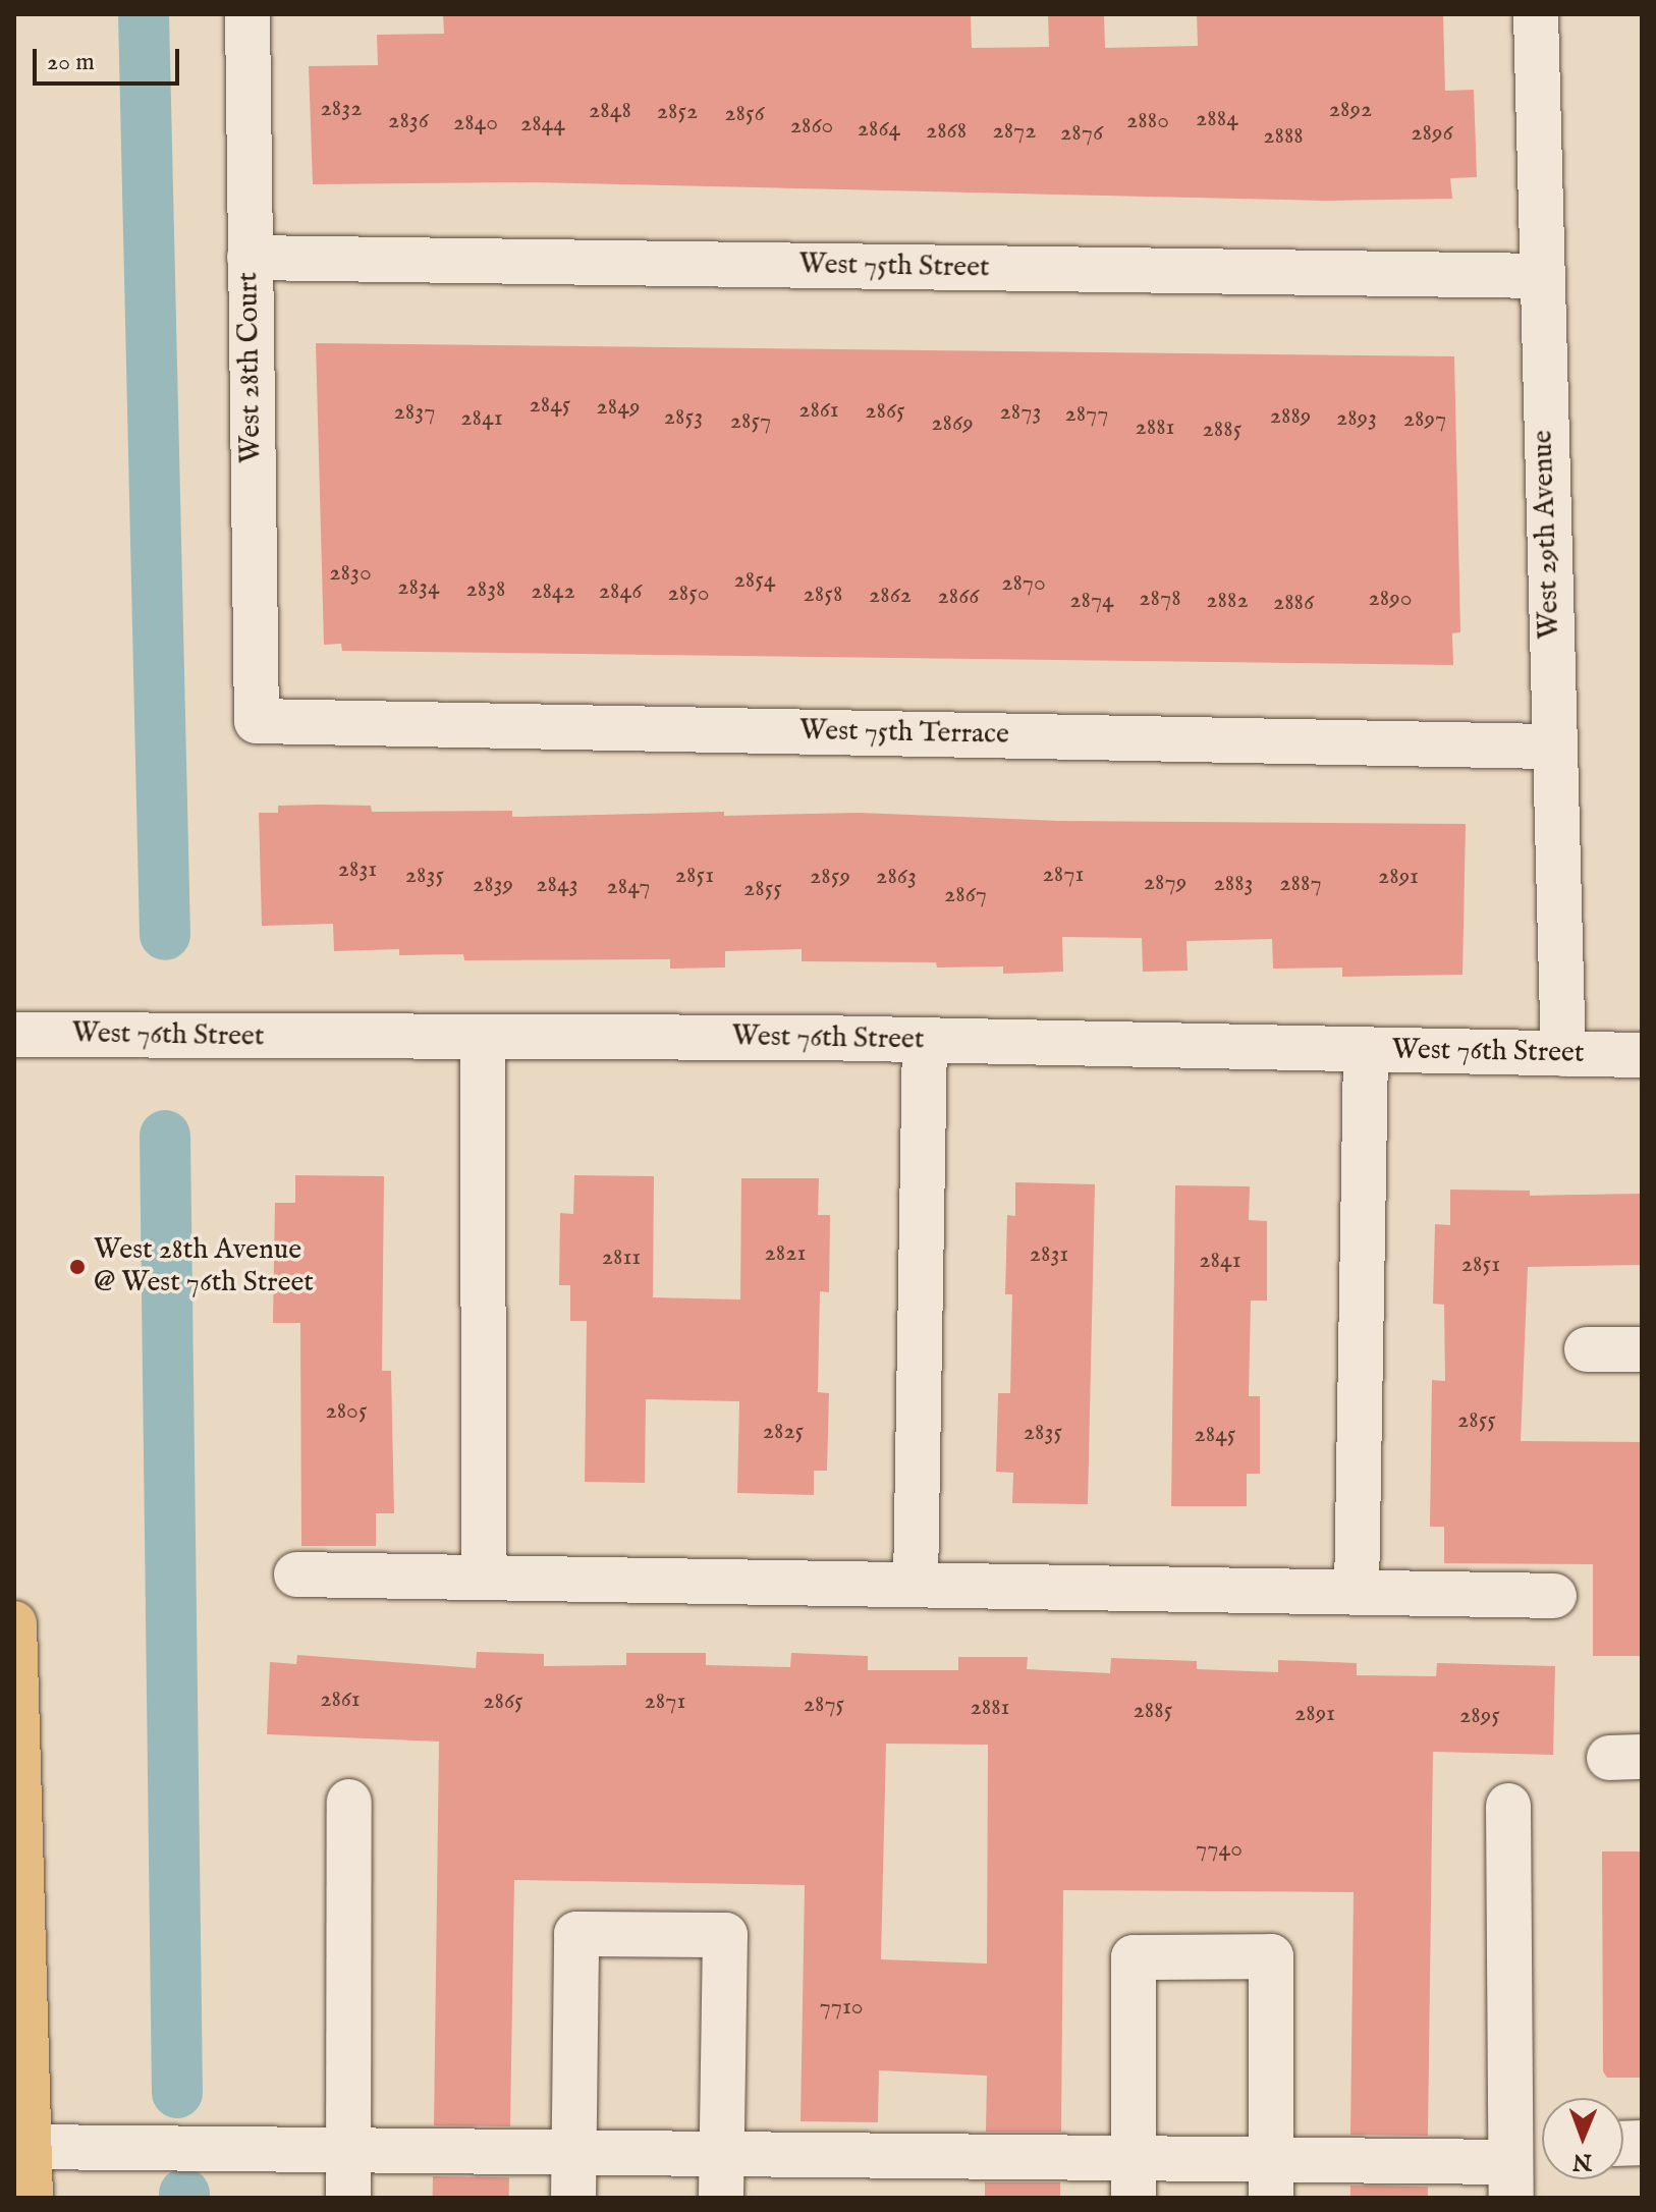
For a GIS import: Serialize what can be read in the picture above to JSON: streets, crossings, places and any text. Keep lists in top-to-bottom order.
{
  "streets": {
    "street": [
      "West 75th Street",
      "West 28th Court",
      "West 29th Avenue",
      "West 75th Terrace",
      "West 76th Street"
    ]
  },
  "crossings": [
    ["West 75th Street", "West 28th Court"],
    ["West 75th Street", "West 29th Avenue"],
    ["West 28th Court", "West 75th Terrace"],
    ["West 29th Avenue", "West 75th Terrace"],
    ["West 29th Avenue", "West 76th Street"]
  ],
  "places": ["West 28th Avenue @ West 76th Street"],
  "house_numbers": [
    "2832",
    "2892",
    "2848",
    "2852",
    "2856",
    "2884",
    "2836",
    "2880",
    "2840",
    "2844",
    "2860",
    "2864",
    "2868",
    "2872",
    "2876",
    "2896",
    "2888",
    "2845",
    "2849",
    "2861",
    "2865",
    "2837",
    "2873",
    "2877",
    "2889",
    "2853",
    "2841",
    "2893",
    "2897",
    "2857",
    "2869",
    "2881",
    "2885",
    "2830",
    "2854",
    "2870",
    "2834",
    "2838",
    "2842",
    "2846",
    "2850",
    "2858",
    "2862",
    "2866",
    "2878",
    "2890",
    "2874",
    "2882",
    "2886",
    "2831",
    "2871",
    "2835",
    "2851",
    "2859",
    "2863",
    "2891",
    "2879",
    "2883",
    "2887",
    "2839",
    "2843",
    "2847",
    "2855",
    "2867",
    "2821",
    "2831",
    "2811",
    "2841",
    "2851",
    "2805",
    "2855",
    "2825",
    "2835",
    "2845",
    "2861",
    "2865",
    "2871",
    "2875",
    "2881",
    "2885",
    "2891",
    "2895",
    "7740",
    "7710"
  ],
  "scale_bar": "20 m",
  "north": "bottom"
}
